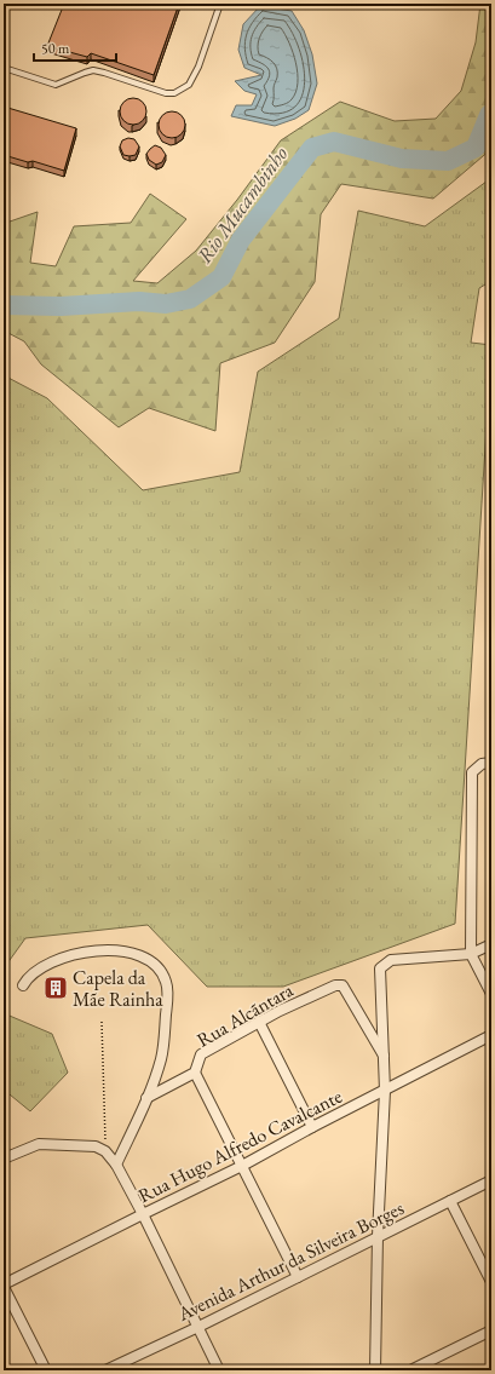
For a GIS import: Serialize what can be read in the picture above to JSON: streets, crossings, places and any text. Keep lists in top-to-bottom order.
{
  "streets": {
    "street": ["Rua Alcãntara", "Rua Hugo Alfredo Cavalcante", "Avenida Arthur da Silveira Borges"]
  },
  "water": ["Rio Mucambinho"],
  "places": {
    "building": ["Capela da Mãe Rainha"]
  },
  "scale_bar": "50 m"
}
